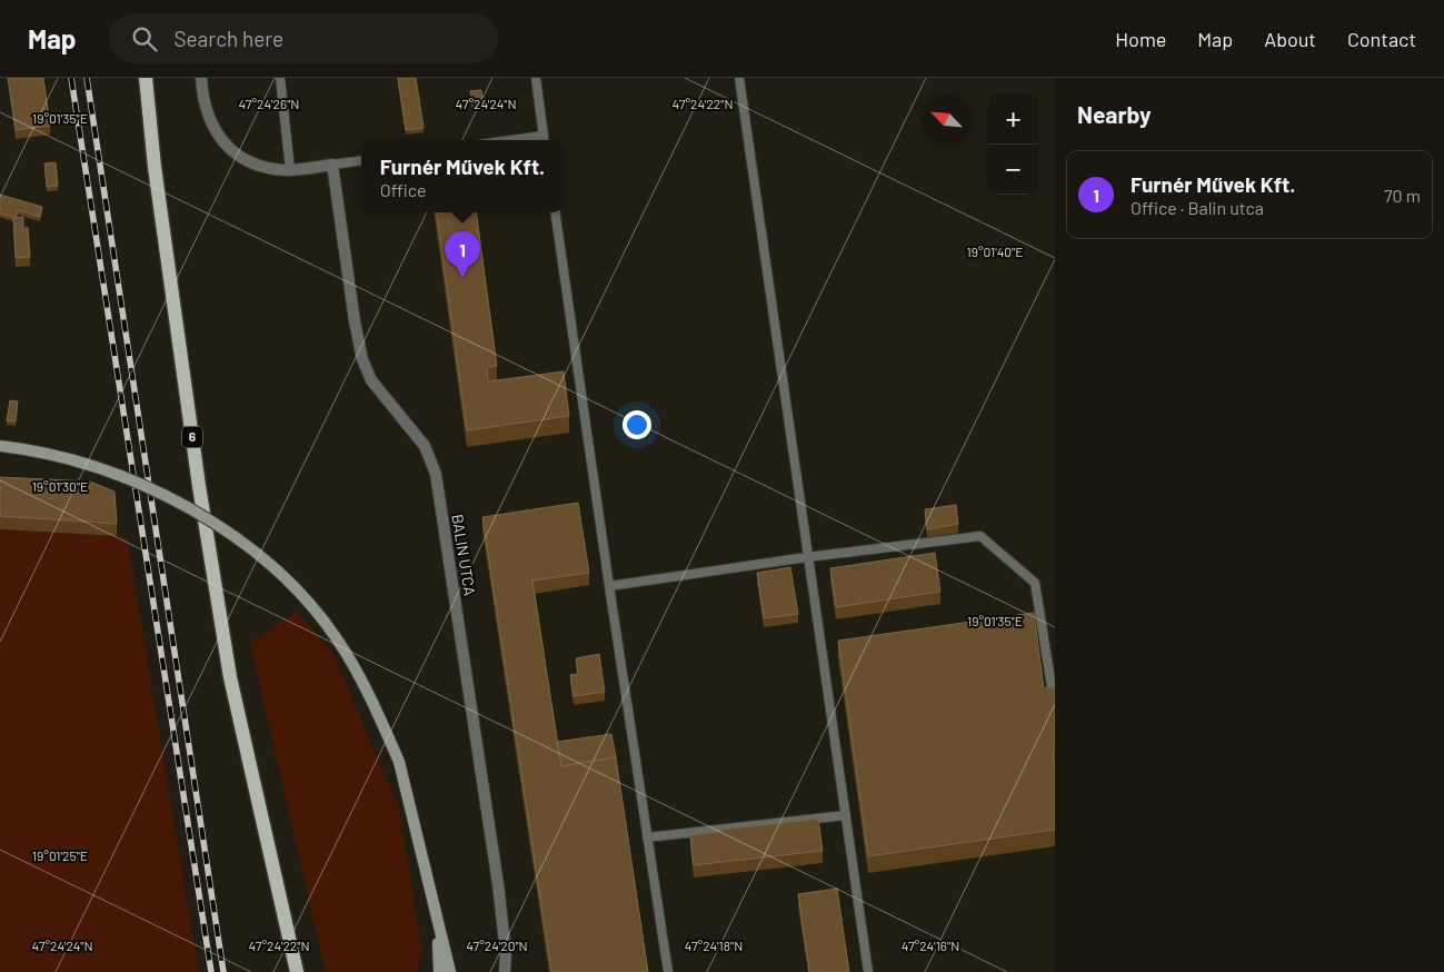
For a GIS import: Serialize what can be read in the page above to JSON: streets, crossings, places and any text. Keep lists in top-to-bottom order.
{
  "streets": {
    "main road": ["6"],
    "street": ["BALIN UTCA"]
  },
  "north": "top left",
  "page": {
    "header": "Map",
    "search": "Search here",
    "nav": [
      "Home",
      "Map",
      "About",
      "Contact"
    ],
    "heading": "Nearby",
    "map_buttons": ["+", "−"],
    "popup": ["Furnér Művek Kft.", "Office"],
    "list": [
      {
        "mark": "1",
        "name": "Furnér Művek Kft.",
        "note": "Office · Balin utca",
        "value": "70 m"
      }
    ],
    "pins": "1"
  },
  "coordinates": [
    "47°24'26\"N",
    "47°24'24\"N",
    "47°24'22\"N",
    "19°01'35\"E",
    "19°01'40\"E",
    "19°01'30\"E",
    "19°01'25\"E",
    "47°24'20\"N",
    "47°24'18\"N",
    "47°24'16\"N"
  ]
}
